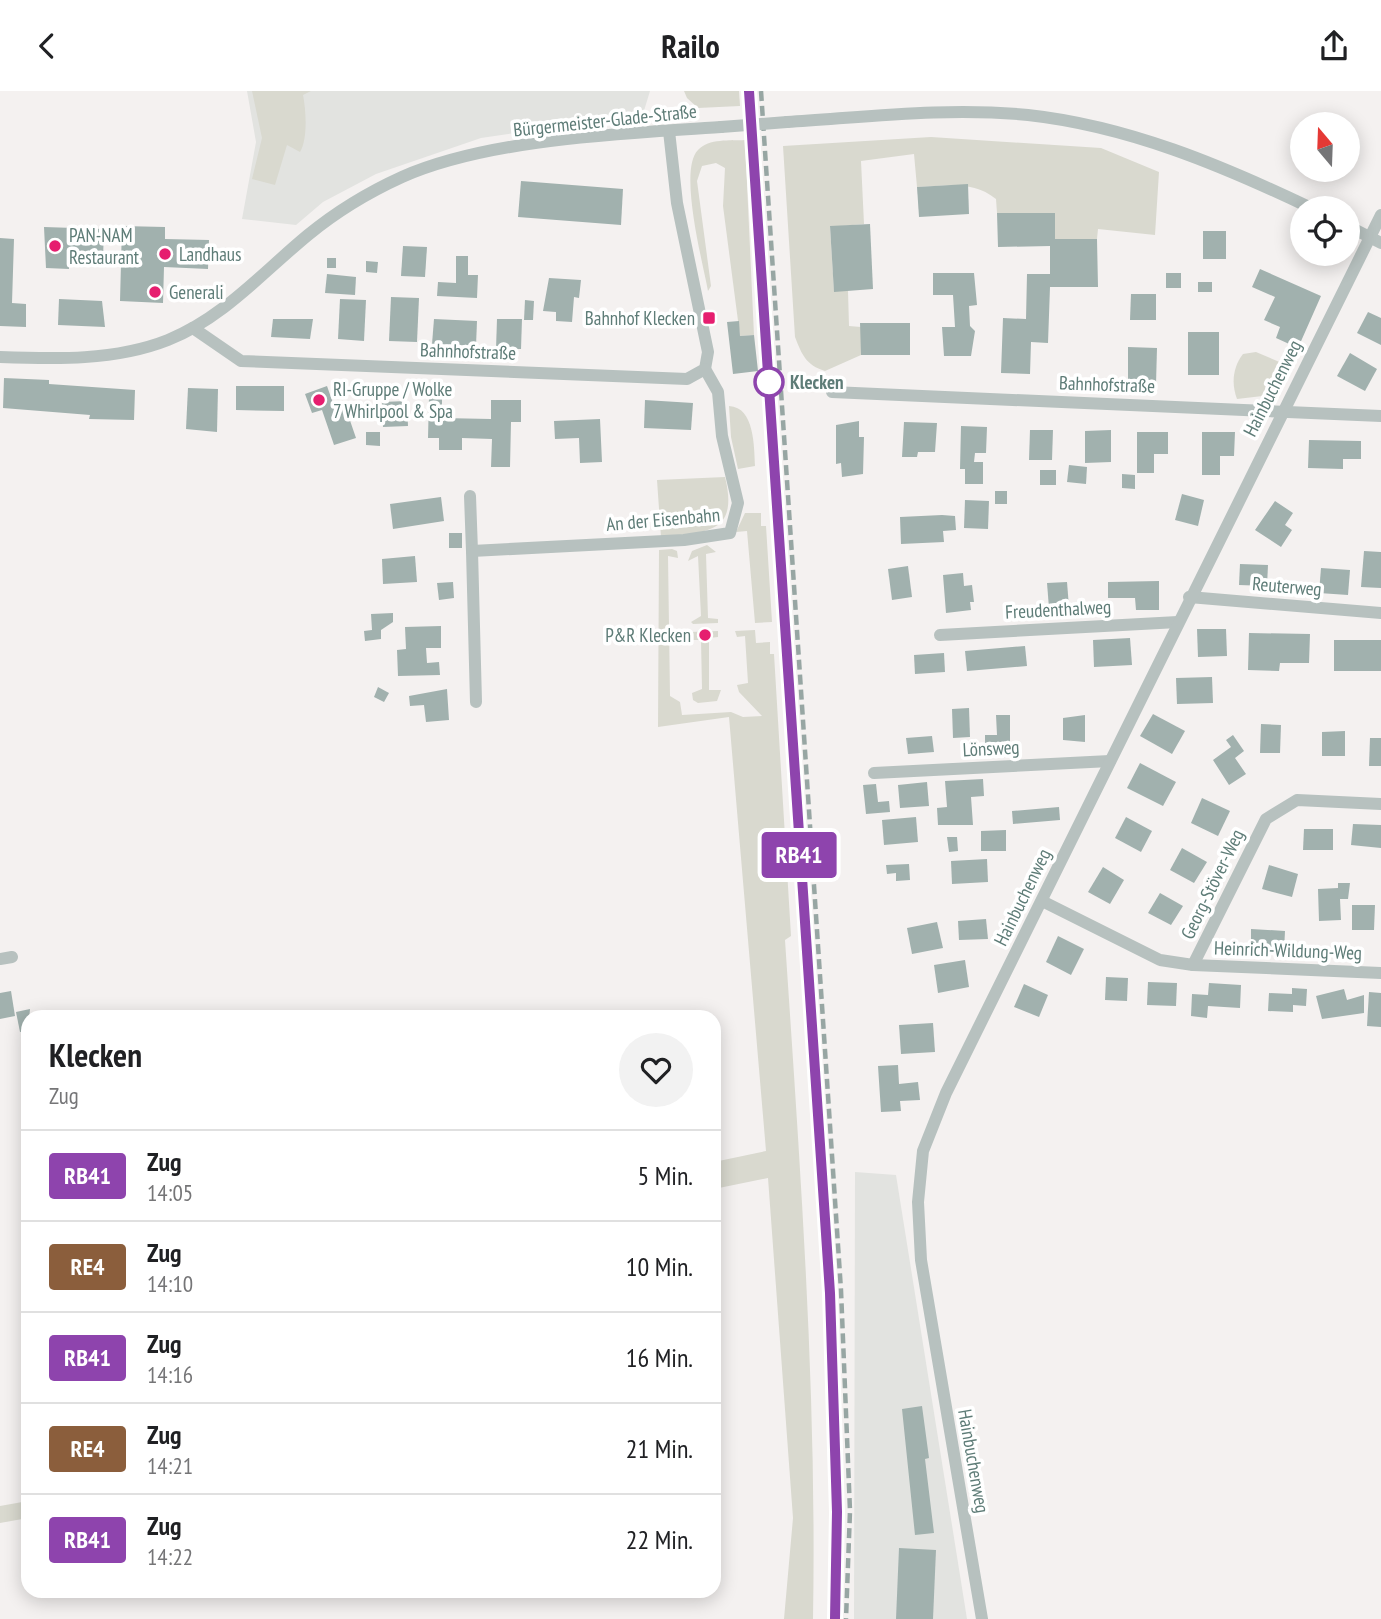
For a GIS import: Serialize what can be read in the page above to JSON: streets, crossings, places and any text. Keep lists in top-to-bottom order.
{
  "streets": {
    "street": [
      "Bürgermeister-Glade-Straße",
      "Bahnhofstraße",
      "Hainbuchenweg",
      "An der Eisenbahn",
      "Reuterweg",
      "Freudenthalweg",
      "Lönsweg",
      "Georg-Stöver-Weg",
      "Heinrich-Wildung-Weg"
    ]
  },
  "crossings": [
    ["Bürgermeister-Glade-Straße", "Bahnhofstraße"],
    ["Bahnhofstraße", "Hainbuchenweg"],
    ["Bahnhofstraße", "An der Eisenbahn"],
    ["Hainbuchenweg", "Reuterweg"],
    ["Hainbuchenweg", "Freudenthalweg"],
    ["Hainbuchenweg", "Lönsweg"],
    ["Hainbuchenweg", "Georg-Stöver-Weg"],
    ["Georg-Stöver-Weg", "Heinrich-Wildung-Weg"]
  ],
  "places": {
    "other": [
      "PAN-NAM Restaurant",
      "Landhaus",
      "Generali",
      "Klecken",
      "RI-Gruppe / Wolke 7 Whirlpool & Spa",
      "P&R Klecken"
    ],
    "transit": ["Bahnhof Klecken"]
  },
  "north": "top",
  "page": {
    "header": "Railo",
    "on_map": "RB41",
    "heading": ["Klecken", "Zug"],
    "list": [
      {
        "mark": "RB41",
        "name": "Zug",
        "note": "14:05",
        "value": "5 Min."
      },
      {
        "mark": "RE4",
        "name": "Zug",
        "note": "14:10",
        "value": "10 Min."
      },
      {
        "mark": "RB41",
        "name": "Zug",
        "note": "14:16",
        "value": "16 Min."
      },
      {
        "mark": "RE4",
        "name": "Zug",
        "note": "14:21",
        "value": "21 Min."
      },
      {
        "mark": "RB41",
        "name": "Zug",
        "note": "14:22",
        "value": "22 Min."
      }
    ]
  }
}
